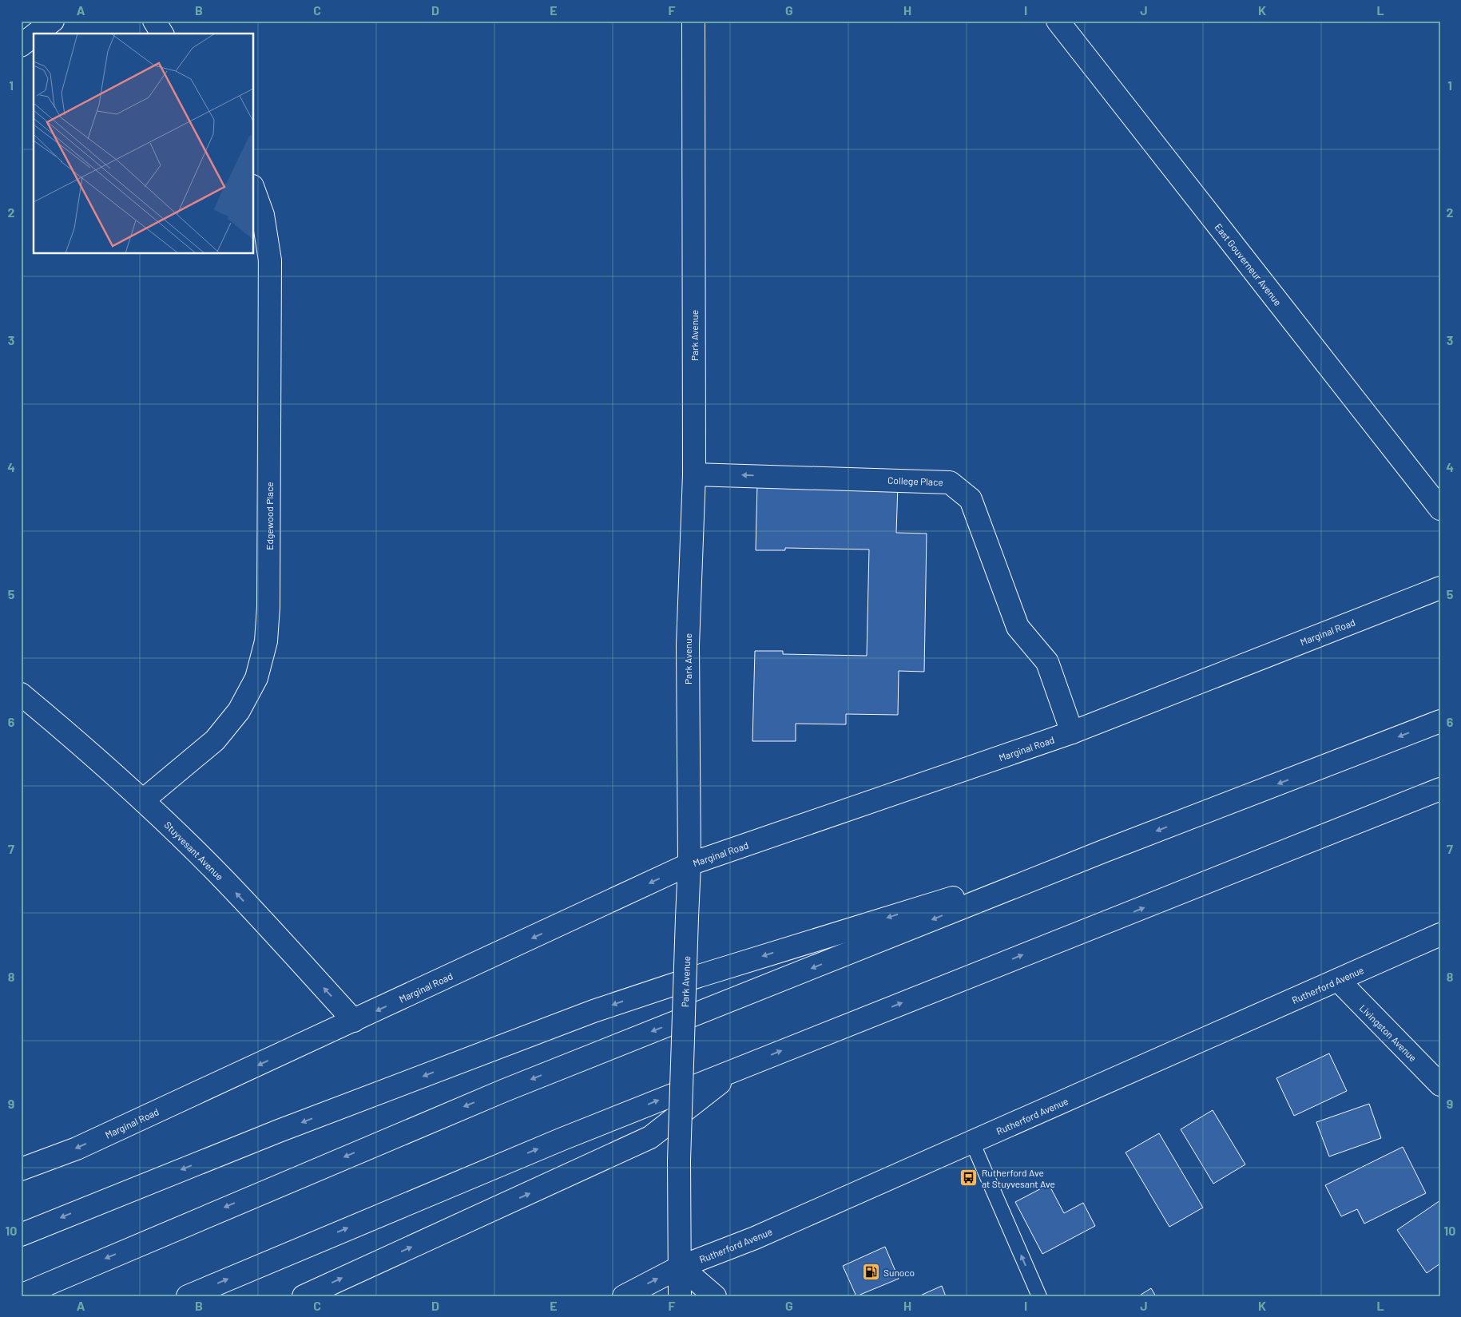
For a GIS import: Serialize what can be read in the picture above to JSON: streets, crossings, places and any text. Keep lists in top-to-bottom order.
{
  "streets": {
    "main road": [
      "East Gouverneur Avenue",
      "Park Avenue",
      "College Place",
      "Edgewood Place",
      "Marginal Road",
      "Stuyvesant Avenue",
      "Rutherford Avenue",
      "Livingston Avenue"
    ]
  },
  "crossings": [
    ["Park Avenue", "College Place"],
    ["Park Avenue", "Marginal Road"],
    ["Park Avenue", "Rutherford Avenue"],
    ["College Place", "Marginal Road"],
    ["Edgewood Place", "Stuyvesant Avenue"],
    ["Marginal Road", "Stuyvesant Avenue"],
    ["Rutherford Avenue", "Livingston Avenue"]
  ],
  "one_way": ["College Place", "Stuyvesant Avenue"],
  "places": {
    "bus stop": ["Rutherford Ave at Stuyvesant Ave"],
    "fuel station": ["Sunoco"]
  },
  "grid": {
    "columns": [
      "A",
      "B",
      "C",
      "D",
      "E",
      "F",
      "G",
      "H",
      "I",
      "J",
      "K",
      "L"
    ],
    "rows": [
      "1",
      "2",
      "3",
      "4",
      "5",
      "6",
      "7",
      "8",
      "9",
      "10"
    ]
  }
}
